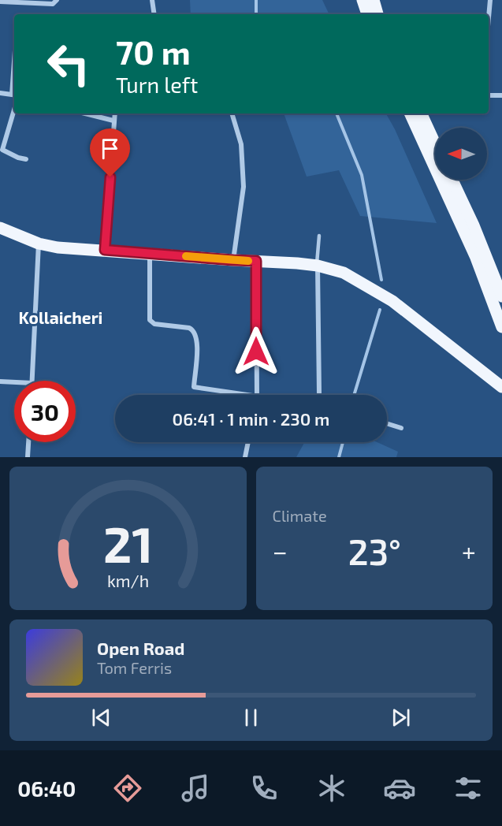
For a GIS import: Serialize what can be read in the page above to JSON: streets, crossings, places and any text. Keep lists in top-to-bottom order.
{
  "districts": ["Kollaicheri"],
  "north": "left",
  "page": {
    "turn": ["70 m", "Turn left"],
    "limit": "30",
    "trip": "06:41 · 1 min · 230 m",
    "tile": "Climate",
    "heat": ["−", "23°", "+"],
    "song": ["Open Road", "Tom Ferris"],
    "tabs": "06:40",
    "gauge": ["21", "km/h"]
  }
}
